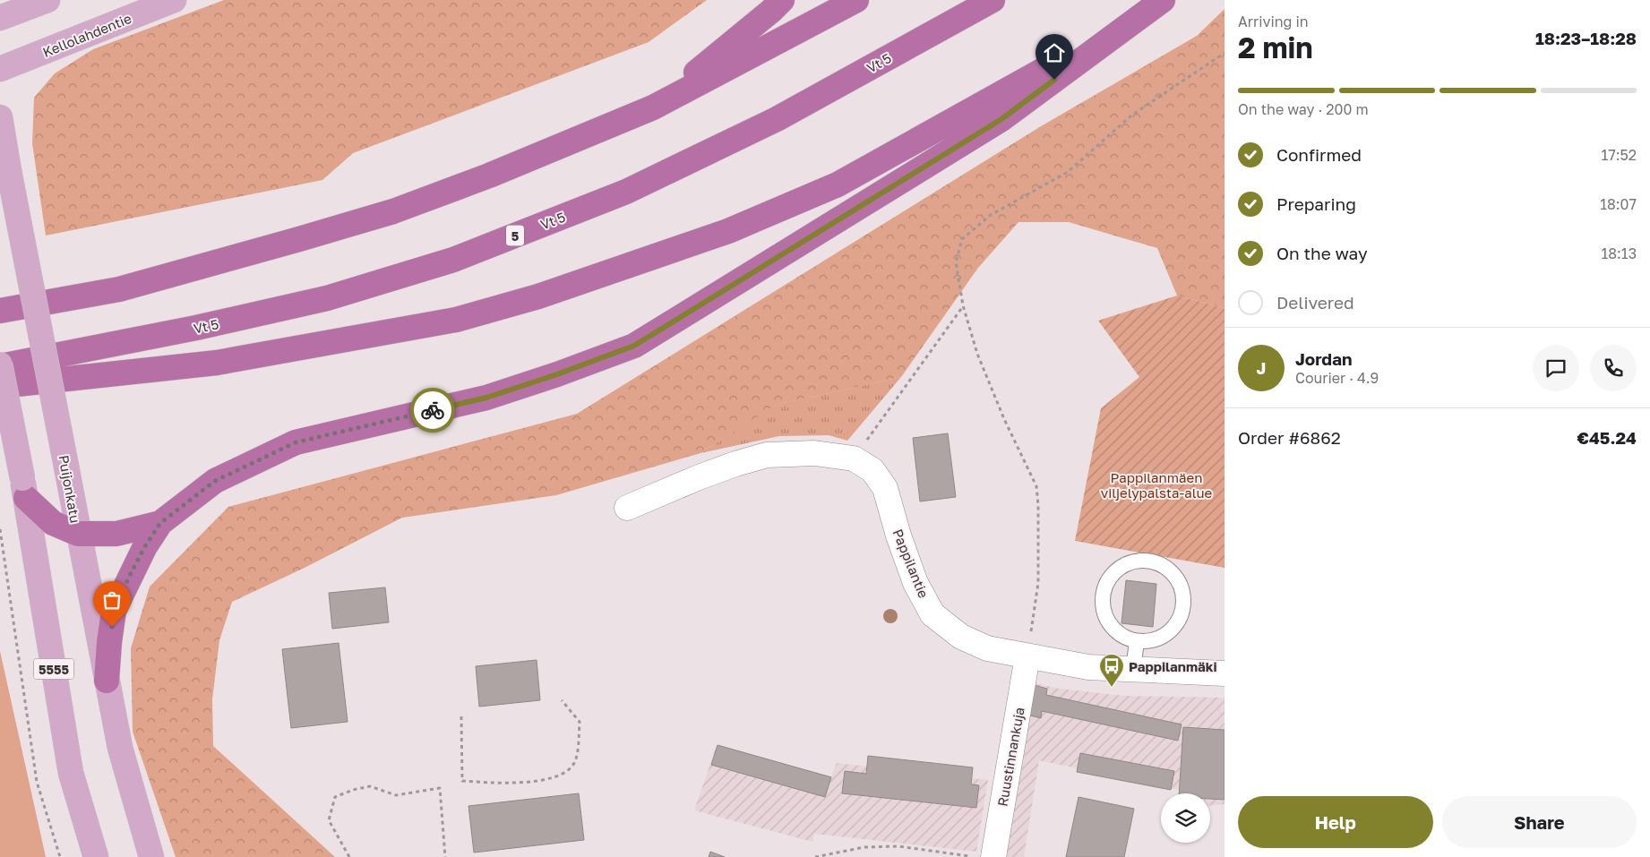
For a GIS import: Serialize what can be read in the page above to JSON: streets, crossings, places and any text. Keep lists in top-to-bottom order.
{
  "streets": {
    "highway": ["Vt 5", "5"],
    "main road": ["Kellolahdentie", "Puijonkatu", "5555"],
    "street": ["Pappilantie", "Ruustinnankuja"]
  },
  "crossings": [
    ["Vt 5", "5555"],
    ["Pappilantie", "Ruustinnankuja"]
  ],
  "parks": ["Pappilanmäen viljelypalsta-alue"],
  "places": {
    "bus stop": ["Pappilanmäki"]
  },
  "page": {
    "heading": ["2 min", "Arriving in", "18:23–18:28"],
    "panel": [
      "Jordan",
      "Courier · 4.9",
      "Order #6862",
      "€45.24"
    ],
    "bar": "On the way · 200 m",
    "list": [
      ["Confirmed", "17:52"],
      ["Preparing", "18:07"],
      ["On the way", "18:13"],
      "Delivered"
    ],
    "round": "J",
    "buttons": ["Help", "Share"]
  }
}
